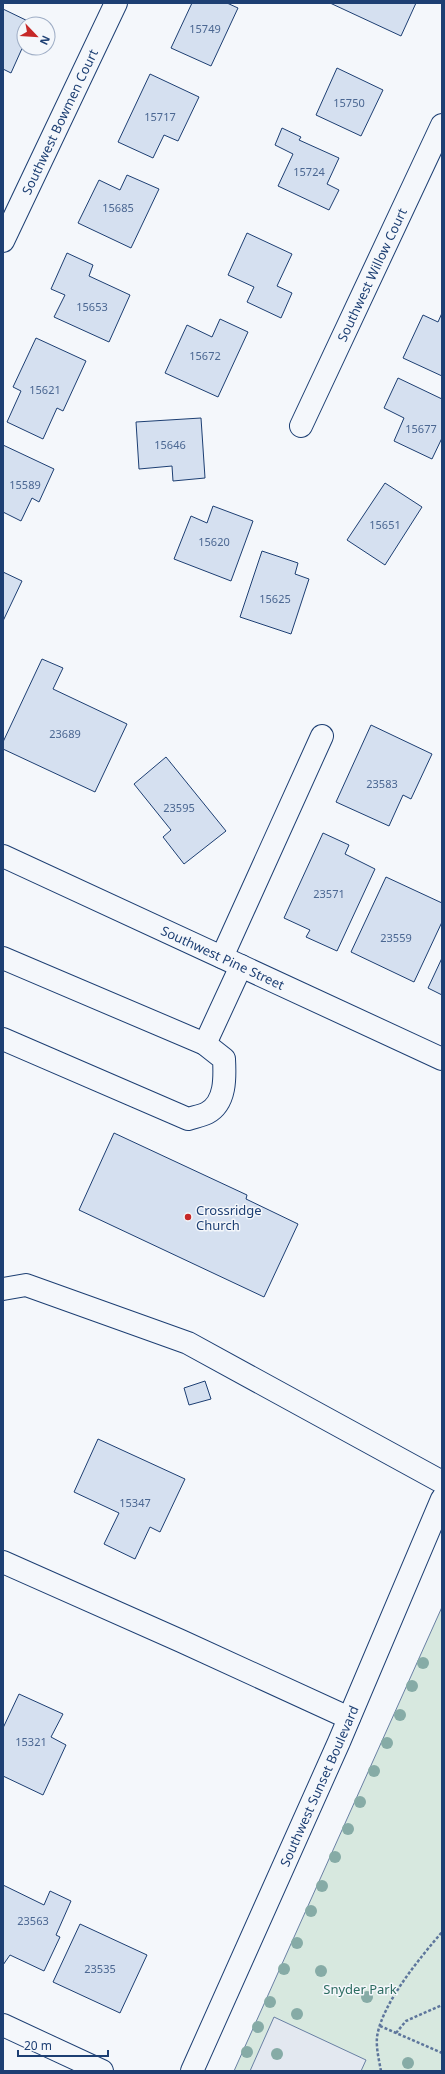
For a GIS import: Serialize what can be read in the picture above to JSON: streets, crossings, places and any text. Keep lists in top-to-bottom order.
{
  "streets": {
    "street": [
      "Southwest Bowmen Court",
      "Southwest Willow Court",
      "Southwest Pine Street",
      "Southwest Sunset Boulevard"
    ]
  },
  "parks": ["Snyder Park"],
  "places": ["Crossridge Church"],
  "house_numbers": [
    "15749",
    "15750",
    "15717",
    "15724",
    "15685",
    "15653",
    "15672",
    "15621",
    "15677",
    "15646",
    "15589",
    "15651",
    "15620",
    "15625",
    "23689",
    "23583",
    "23595",
    "23571",
    "23559",
    "15347",
    "15321",
    "23563",
    "23535"
  ],
  "scale_bar": "20 m",
  "north": "bottom right"
}
